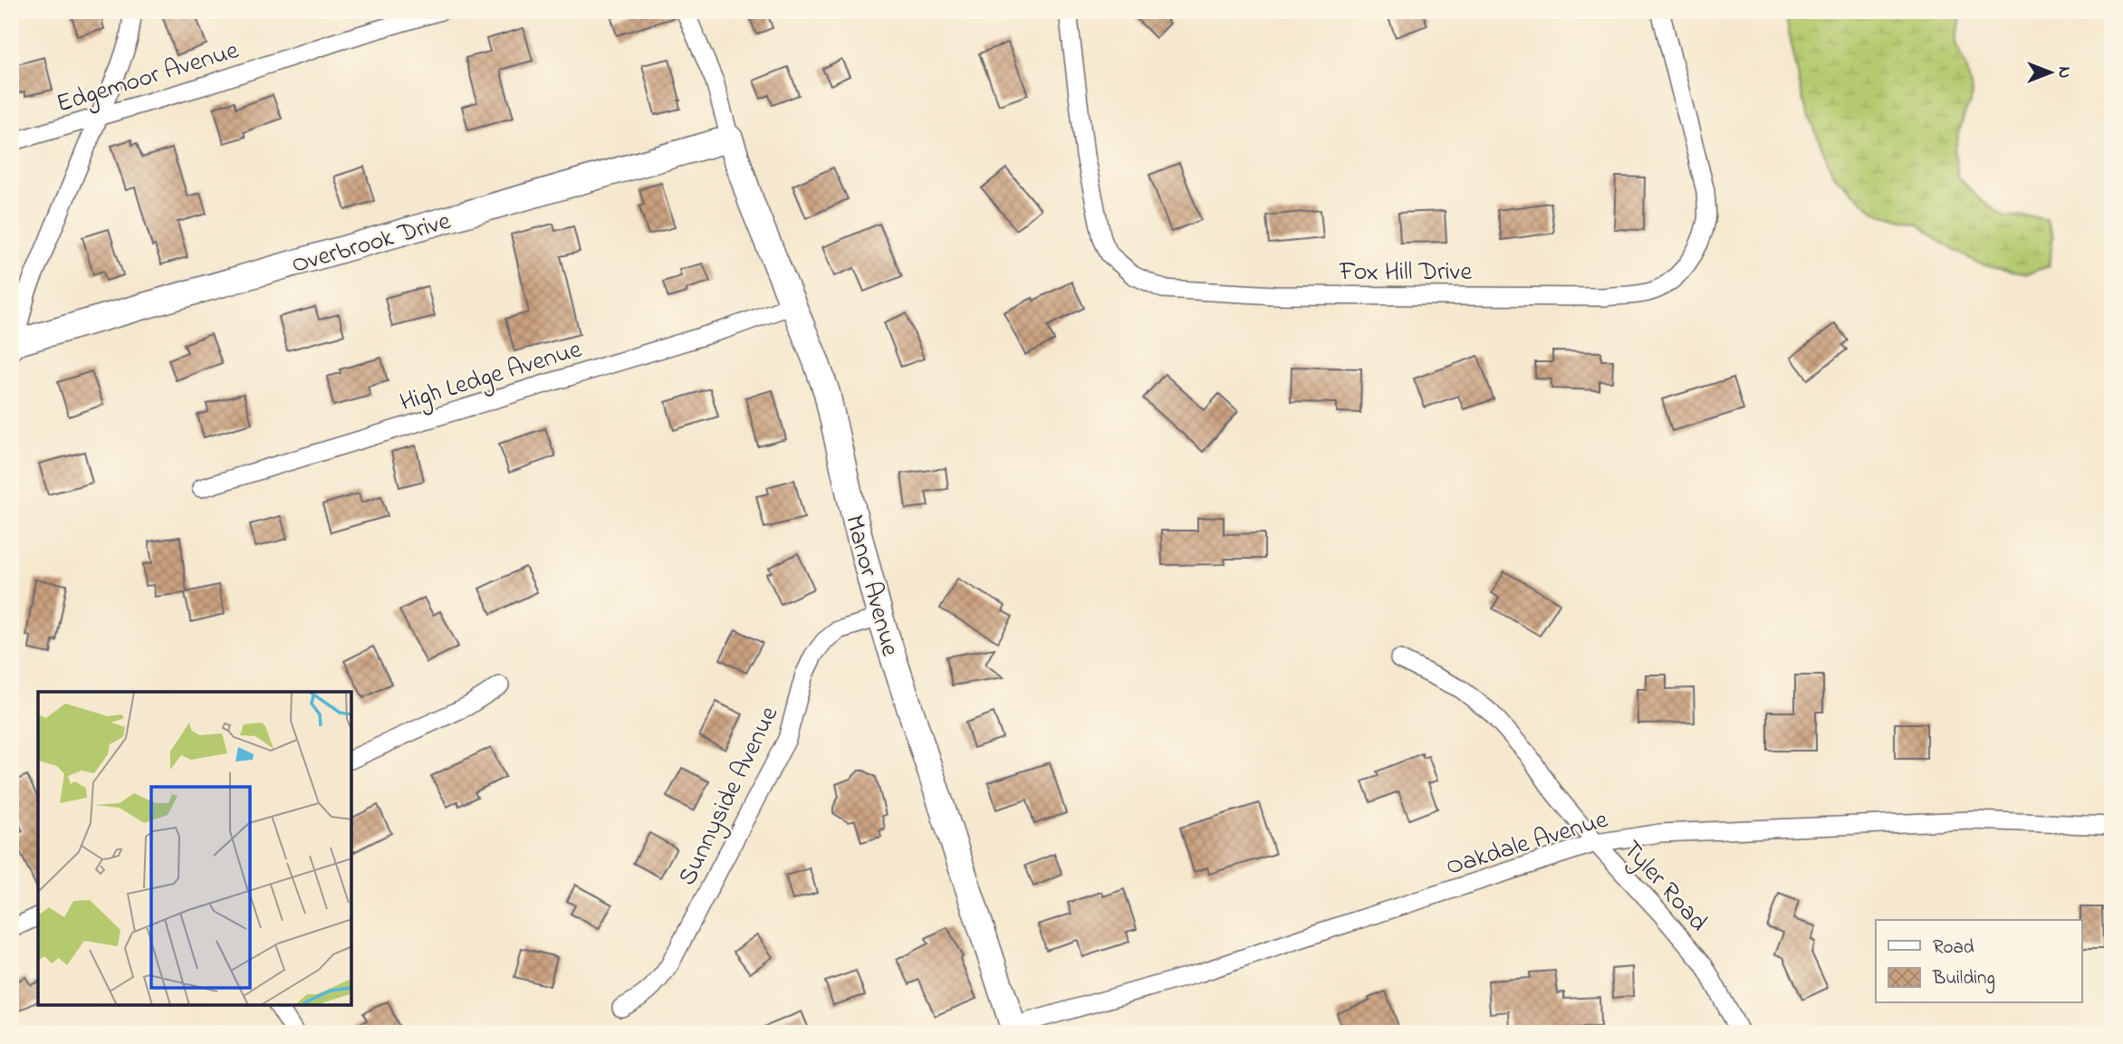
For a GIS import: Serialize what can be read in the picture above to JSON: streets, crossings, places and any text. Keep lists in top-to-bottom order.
{
  "streets": {
    "street": [
      "Edgemoor Avenue",
      "Overbrook Drive",
      "Fox Hill Drive",
      "High Ledge Avenue",
      "Manor Avenue",
      "Sunnyside Avenue",
      "Oakdale Avenue",
      "Tyler Road"
    ]
  },
  "crossings": [
    ["Overbrook Drive", "Manor Avenue"],
    ["High Ledge Avenue", "Manor Avenue"],
    ["Manor Avenue", "Sunnyside Avenue"],
    ["Manor Avenue", "Oakdale Avenue"],
    ["Oakdale Avenue", "Tyler Road"]
  ],
  "legend": ["Road", "Building"],
  "north": "right"
}
